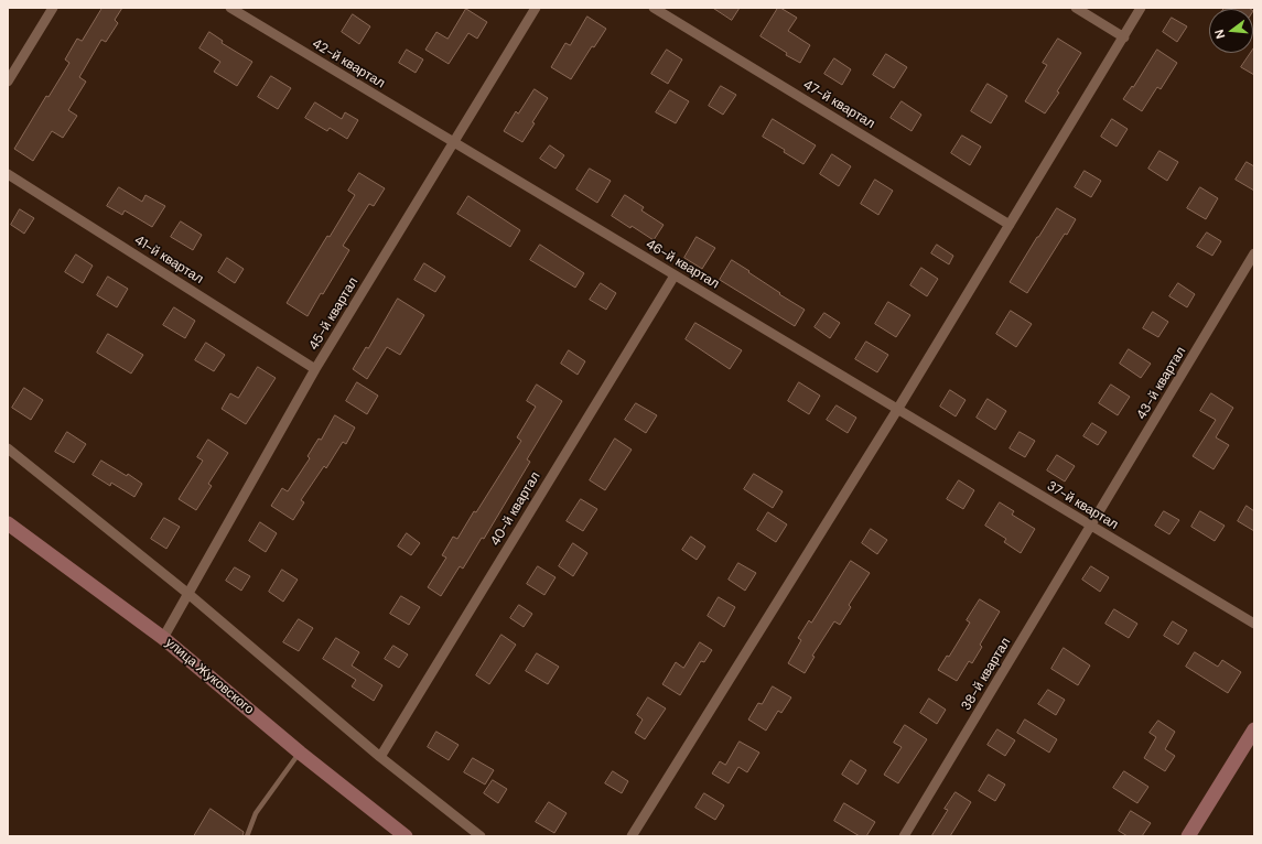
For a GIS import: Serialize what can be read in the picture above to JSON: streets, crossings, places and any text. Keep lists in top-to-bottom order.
{
  "streets": {
    "street": [
      "42-й квартал",
      "47-й квартал",
      "41-й квартал",
      "46-й квартал",
      "45-й квартал",
      "43-й квартал",
      "37-й квартал",
      "40-й квартал",
      "38-й квартал",
      "улица Жуковского"
    ]
  },
  "crossings": [
    ["42-й квартал", "46-й квартал"],
    ["42-й квартал", "45-й квартал"],
    ["41-й квартал", "45-й квартал"],
    ["46-й квартал", "45-й квартал"],
    ["46-й квартал", "37-й квартал"],
    ["46-й квартал", "40-й квартал"],
    ["45-й квартал", "улица Жуковского"],
    ["43-й квартал", "37-й квартал"],
    ["43-й квартал", "38-й квартал"],
    ["37-й квартал", "38-й квартал"]
  ],
  "north": "left"
}
